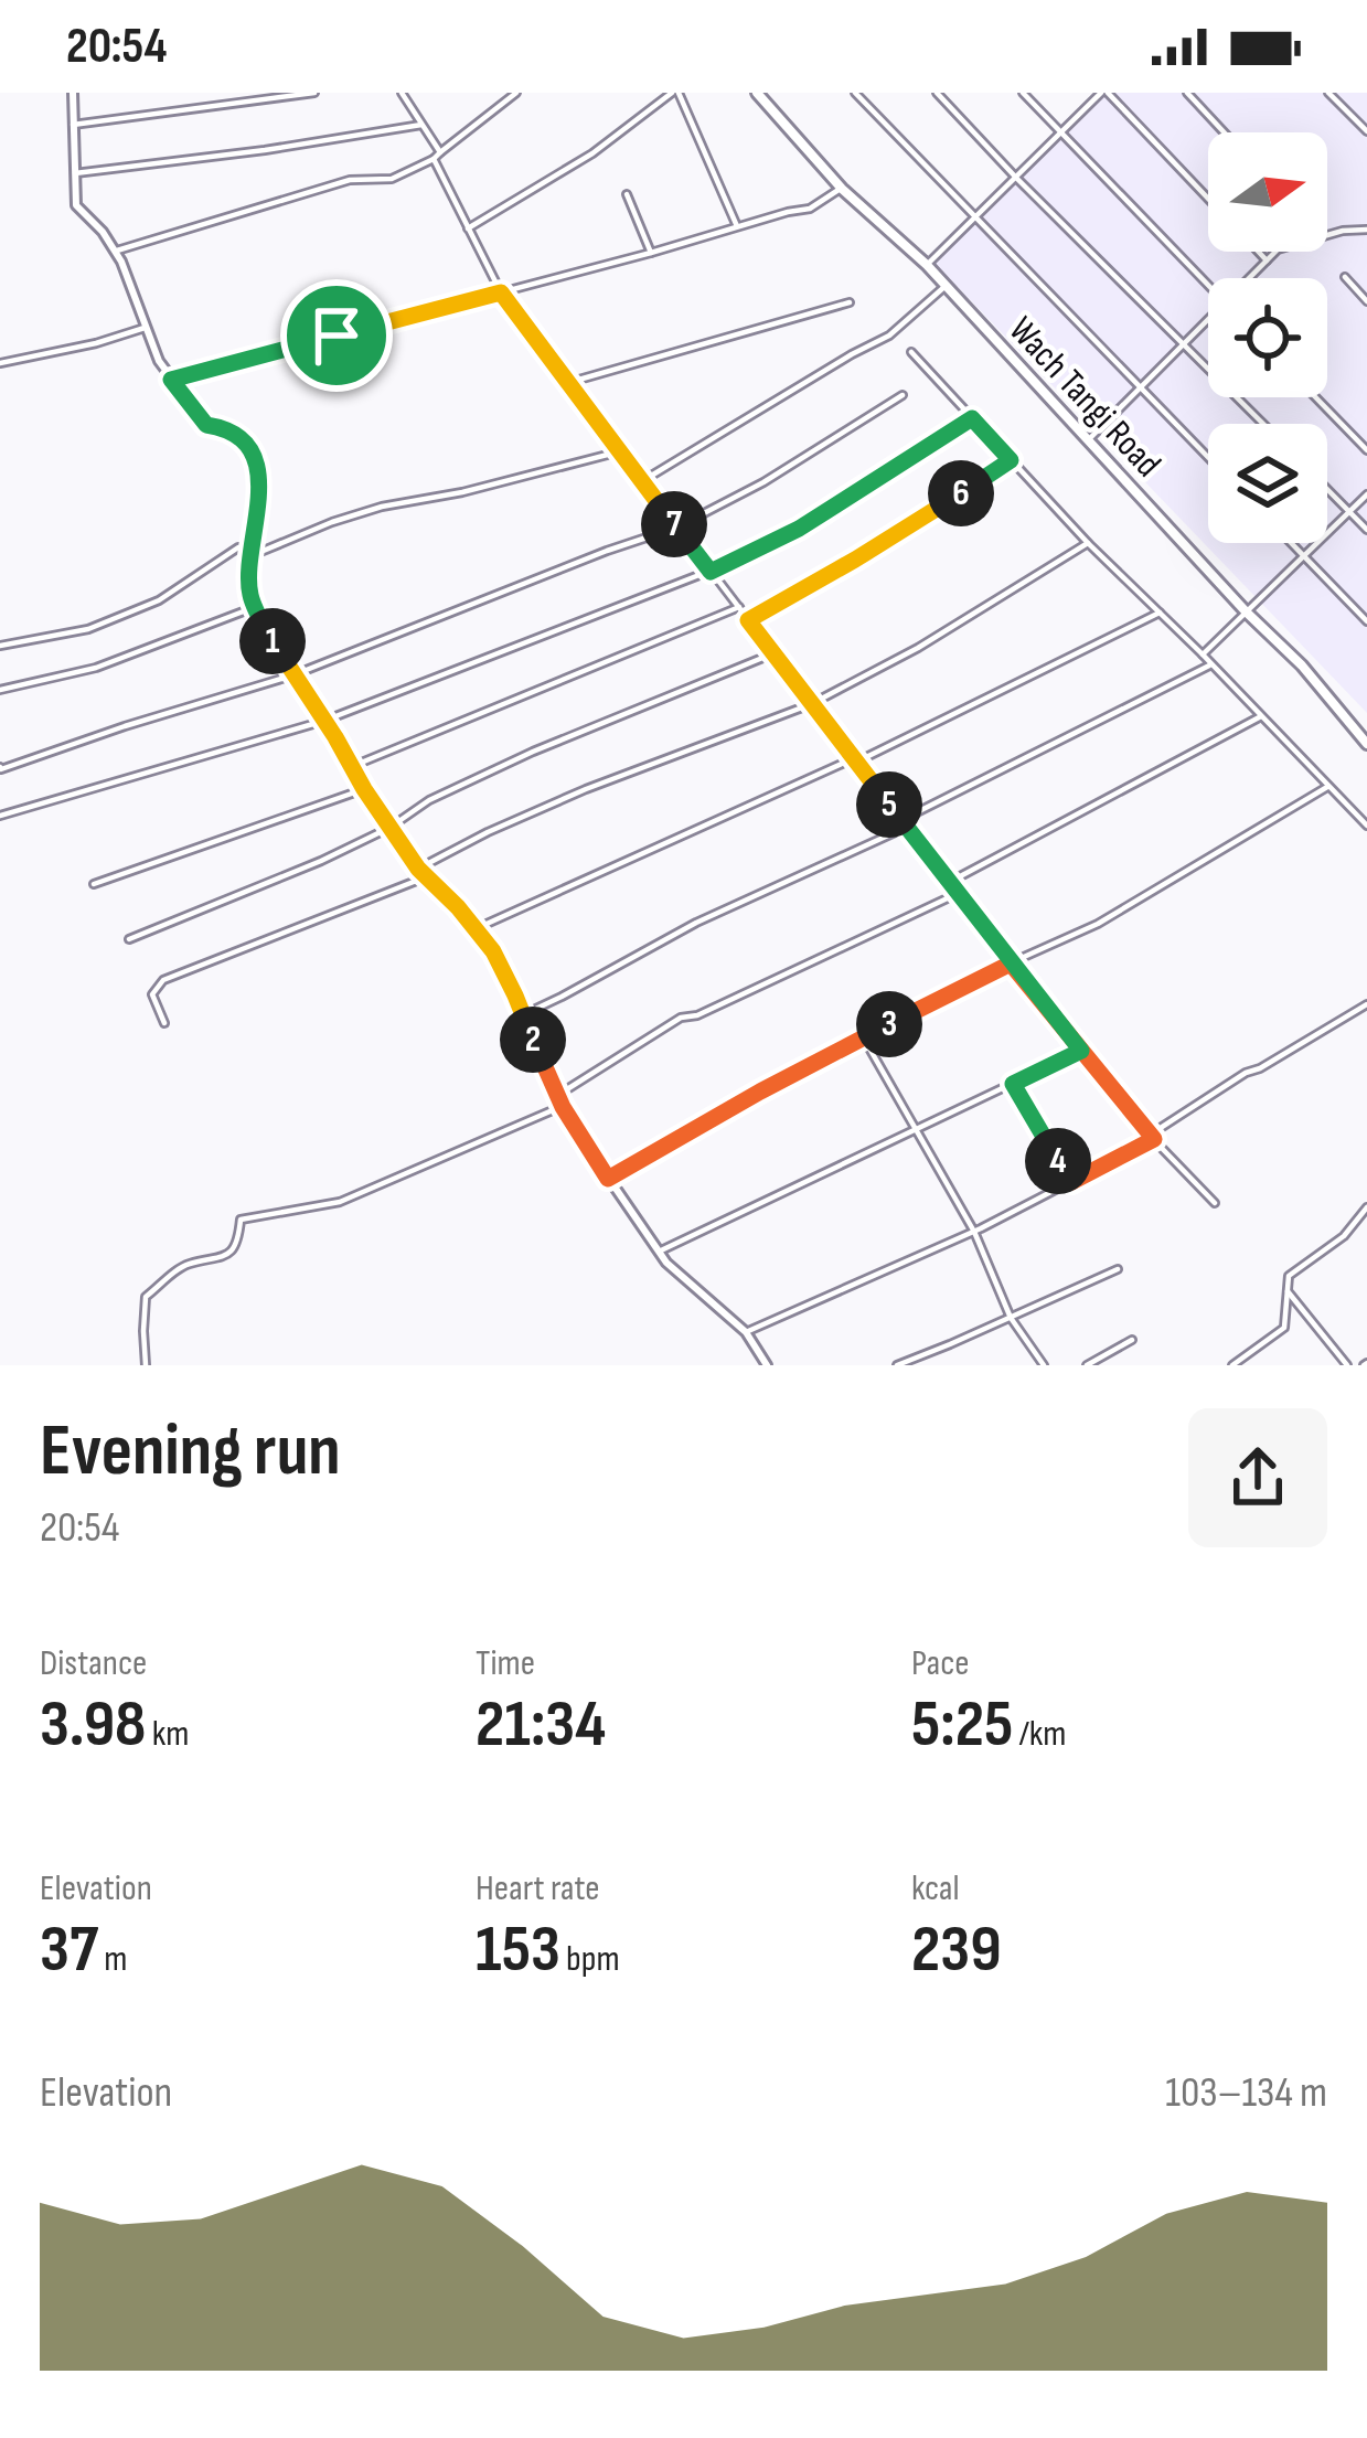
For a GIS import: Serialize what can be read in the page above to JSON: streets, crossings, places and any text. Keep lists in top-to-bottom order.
{
  "streets": {
    "main road": ["Wach Tangi Road"]
  },
  "north": "right",
  "page": {
    "status": "20:54",
    "pins": [
      "6",
      "7",
      "1",
      "5",
      "3",
      "2",
      "4"
    ],
    "heading": ["Evening run", "20:54"],
    "stats": [
      ["Distance", "3.98 km"],
      ["Time", "21:34"],
      ["Pace", "5:25 /km"],
      ["Elevation", "37 m"],
      ["Heart rate", "153 bpm"],
      ["kcal", "239"]
    ],
    "chart": ["Elevation", "103–134 m"]
  }
}
